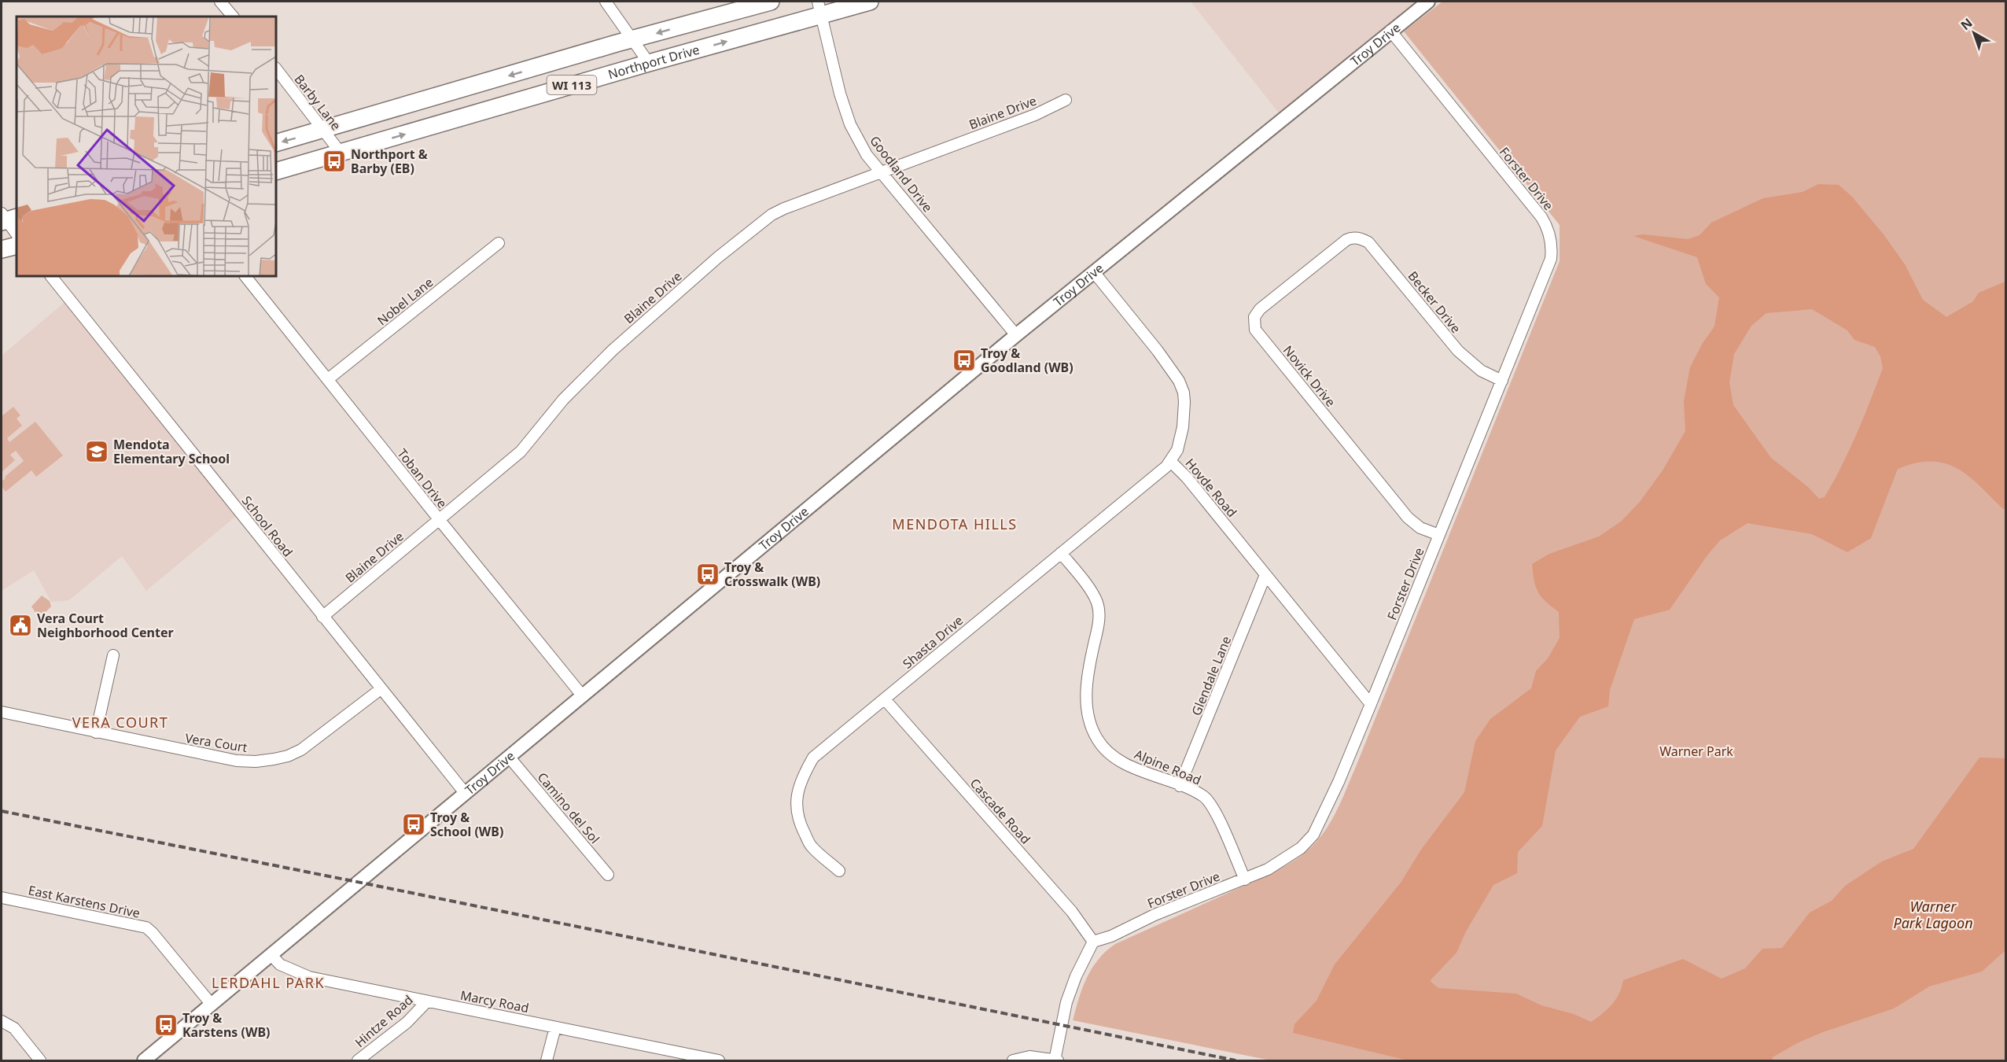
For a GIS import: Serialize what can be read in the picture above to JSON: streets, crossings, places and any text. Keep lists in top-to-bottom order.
{
  "streets": {
    "main road": ["Northport Drive", "WI 113"],
    "street": [
      "Troy Drive",
      "Barby Lane",
      "Blaine Drive",
      "Goodland Drive",
      "Forster Drive",
      "Nobel Lane",
      "Becker Drive",
      "Novick Drive",
      "Toban Drive",
      "Hovde Road",
      "School Road",
      "Shasta Drive",
      "Glendale Lane",
      "Vera Court",
      "Alpine Road",
      "Camino del Sol",
      "Cascade Road",
      "East Karstens Drive",
      "Marcy Road",
      "Hintze Road"
    ]
  },
  "crossings": [
    ["Troy Drive", "Goodland Drive"],
    ["Troy Drive", "Forster Drive"],
    ["Troy Drive", "Toban Drive"],
    ["Troy Drive", "Hovde Road"],
    ["Troy Drive", "School Road"],
    ["Troy Drive", "Camino del Sol"],
    ["Troy Drive", "East Karstens Drive"],
    ["Troy Drive", "Marcy Road"],
    ["Northport Drive", "Barby Lane"],
    ["Northport Drive", "Goodland Drive"],
    ["WI 113", "Barby Lane"],
    ["Blaine Drive", "Goodland Drive"],
    ["Blaine Drive", "Toban Drive"],
    ["Blaine Drive", "School Road"],
    ["Forster Drive", "Becker Drive"],
    ["Forster Drive", "Novick Drive"],
    ["Forster Drive", "Hovde Road"],
    ["Forster Drive", "Alpine Road"],
    ["Forster Drive", "Cascade Road"],
    ["Nobel Lane", "Toban Drive"],
    ["Becker Drive", "Novick Drive"],
    ["Hovde Road", "Shasta Drive"],
    ["Hovde Road", "Glendale Lane"],
    ["School Road", "Vera Court"],
    ["Shasta Drive", "Alpine Road"],
    ["Shasta Drive", "Cascade Road"],
    ["Glendale Lane", "Alpine Road"],
    ["Marcy Road", "Hintze Road"]
  ],
  "districts": ["MENDOTA HILLS", "VERA COURT", "LERDAHL PARK"],
  "water": ["Warner Park Lagoon"],
  "parks": ["Warner Park"],
  "places": {
    "bus stop": [
      "Northport & Barby (EB)",
      "Troy & Goodland (WB)",
      "Troy & Crosswalk (WB)",
      "Troy & School (WB)",
      "Troy & Karstens (WB)"
    ],
    "school or university": ["Mendota Elementary School"],
    "public building": ["Vera Court Neighborhood Center"]
  },
  "north": "top left"
}
